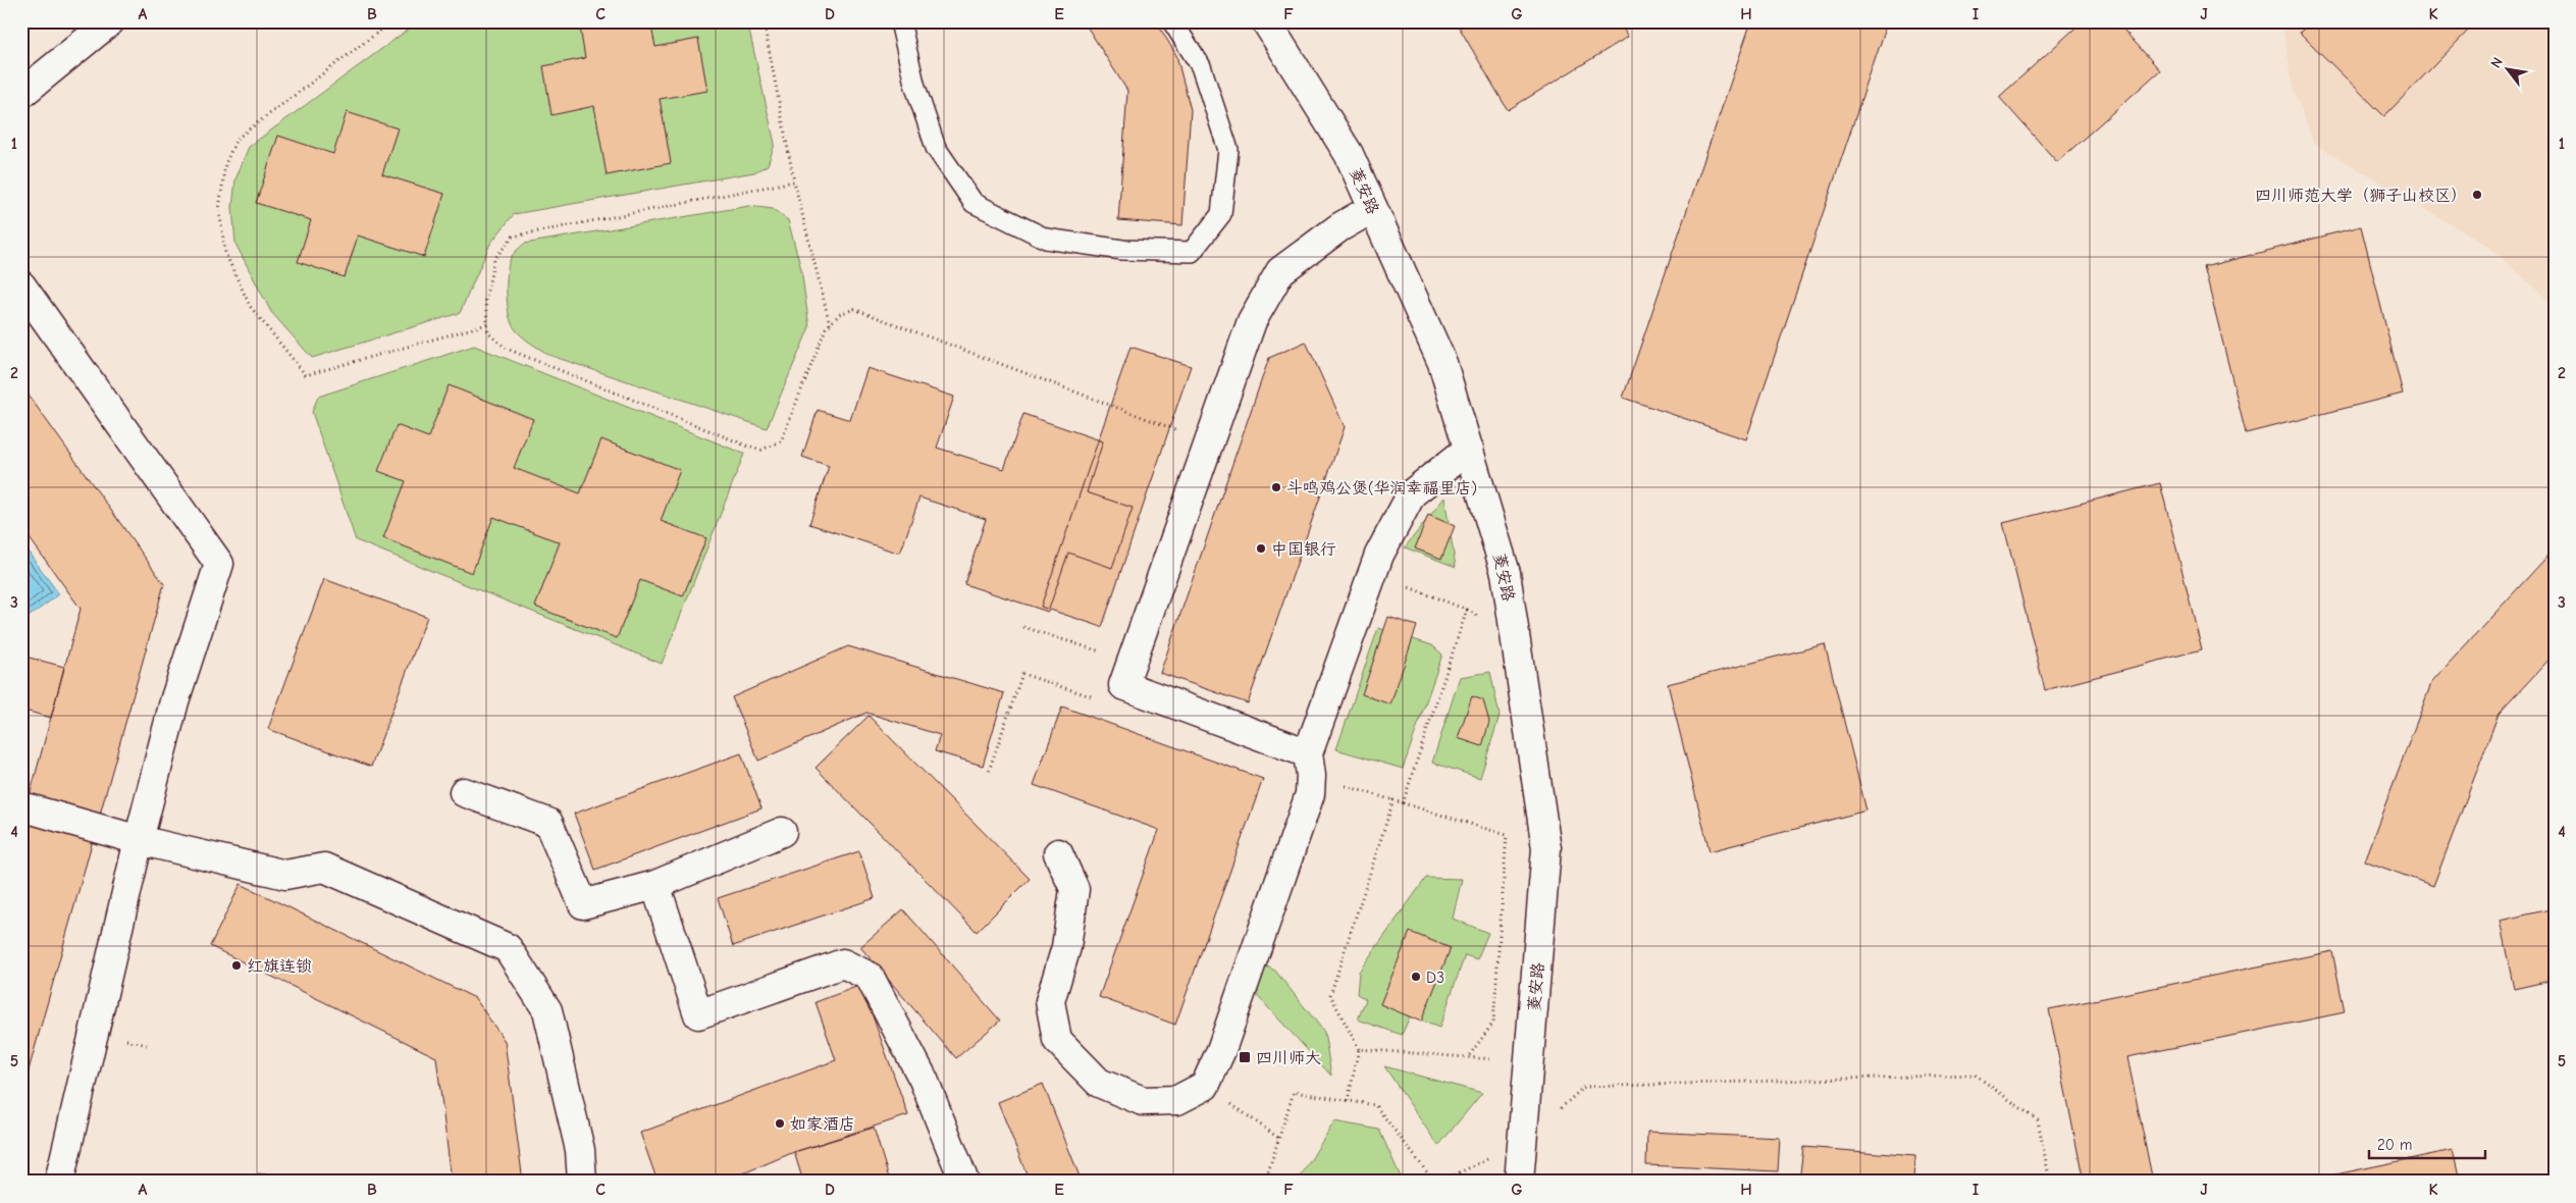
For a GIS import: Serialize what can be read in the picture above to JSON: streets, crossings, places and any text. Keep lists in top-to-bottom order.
{
  "streets": {
    "street": ["菱安路"]
  },
  "places": {
    "other": [
      "四川师范大学（狮子山校区）",
      "斗鸣鸡公煲(华润幸福里店)",
      "中国银行",
      "红旗连锁",
      "D3",
      "如家酒店"
    ],
    "transit": ["四川师大"]
  },
  "scale_bar": "20 m",
  "north": "top left",
  "grid": {
    "columns": [
      "A",
      "B",
      "C",
      "D",
      "E",
      "F",
      "G",
      "H",
      "I",
      "J",
      "K"
    ],
    "rows": [
      "1",
      "2",
      "3",
      "4",
      "5"
    ]
  }
}
